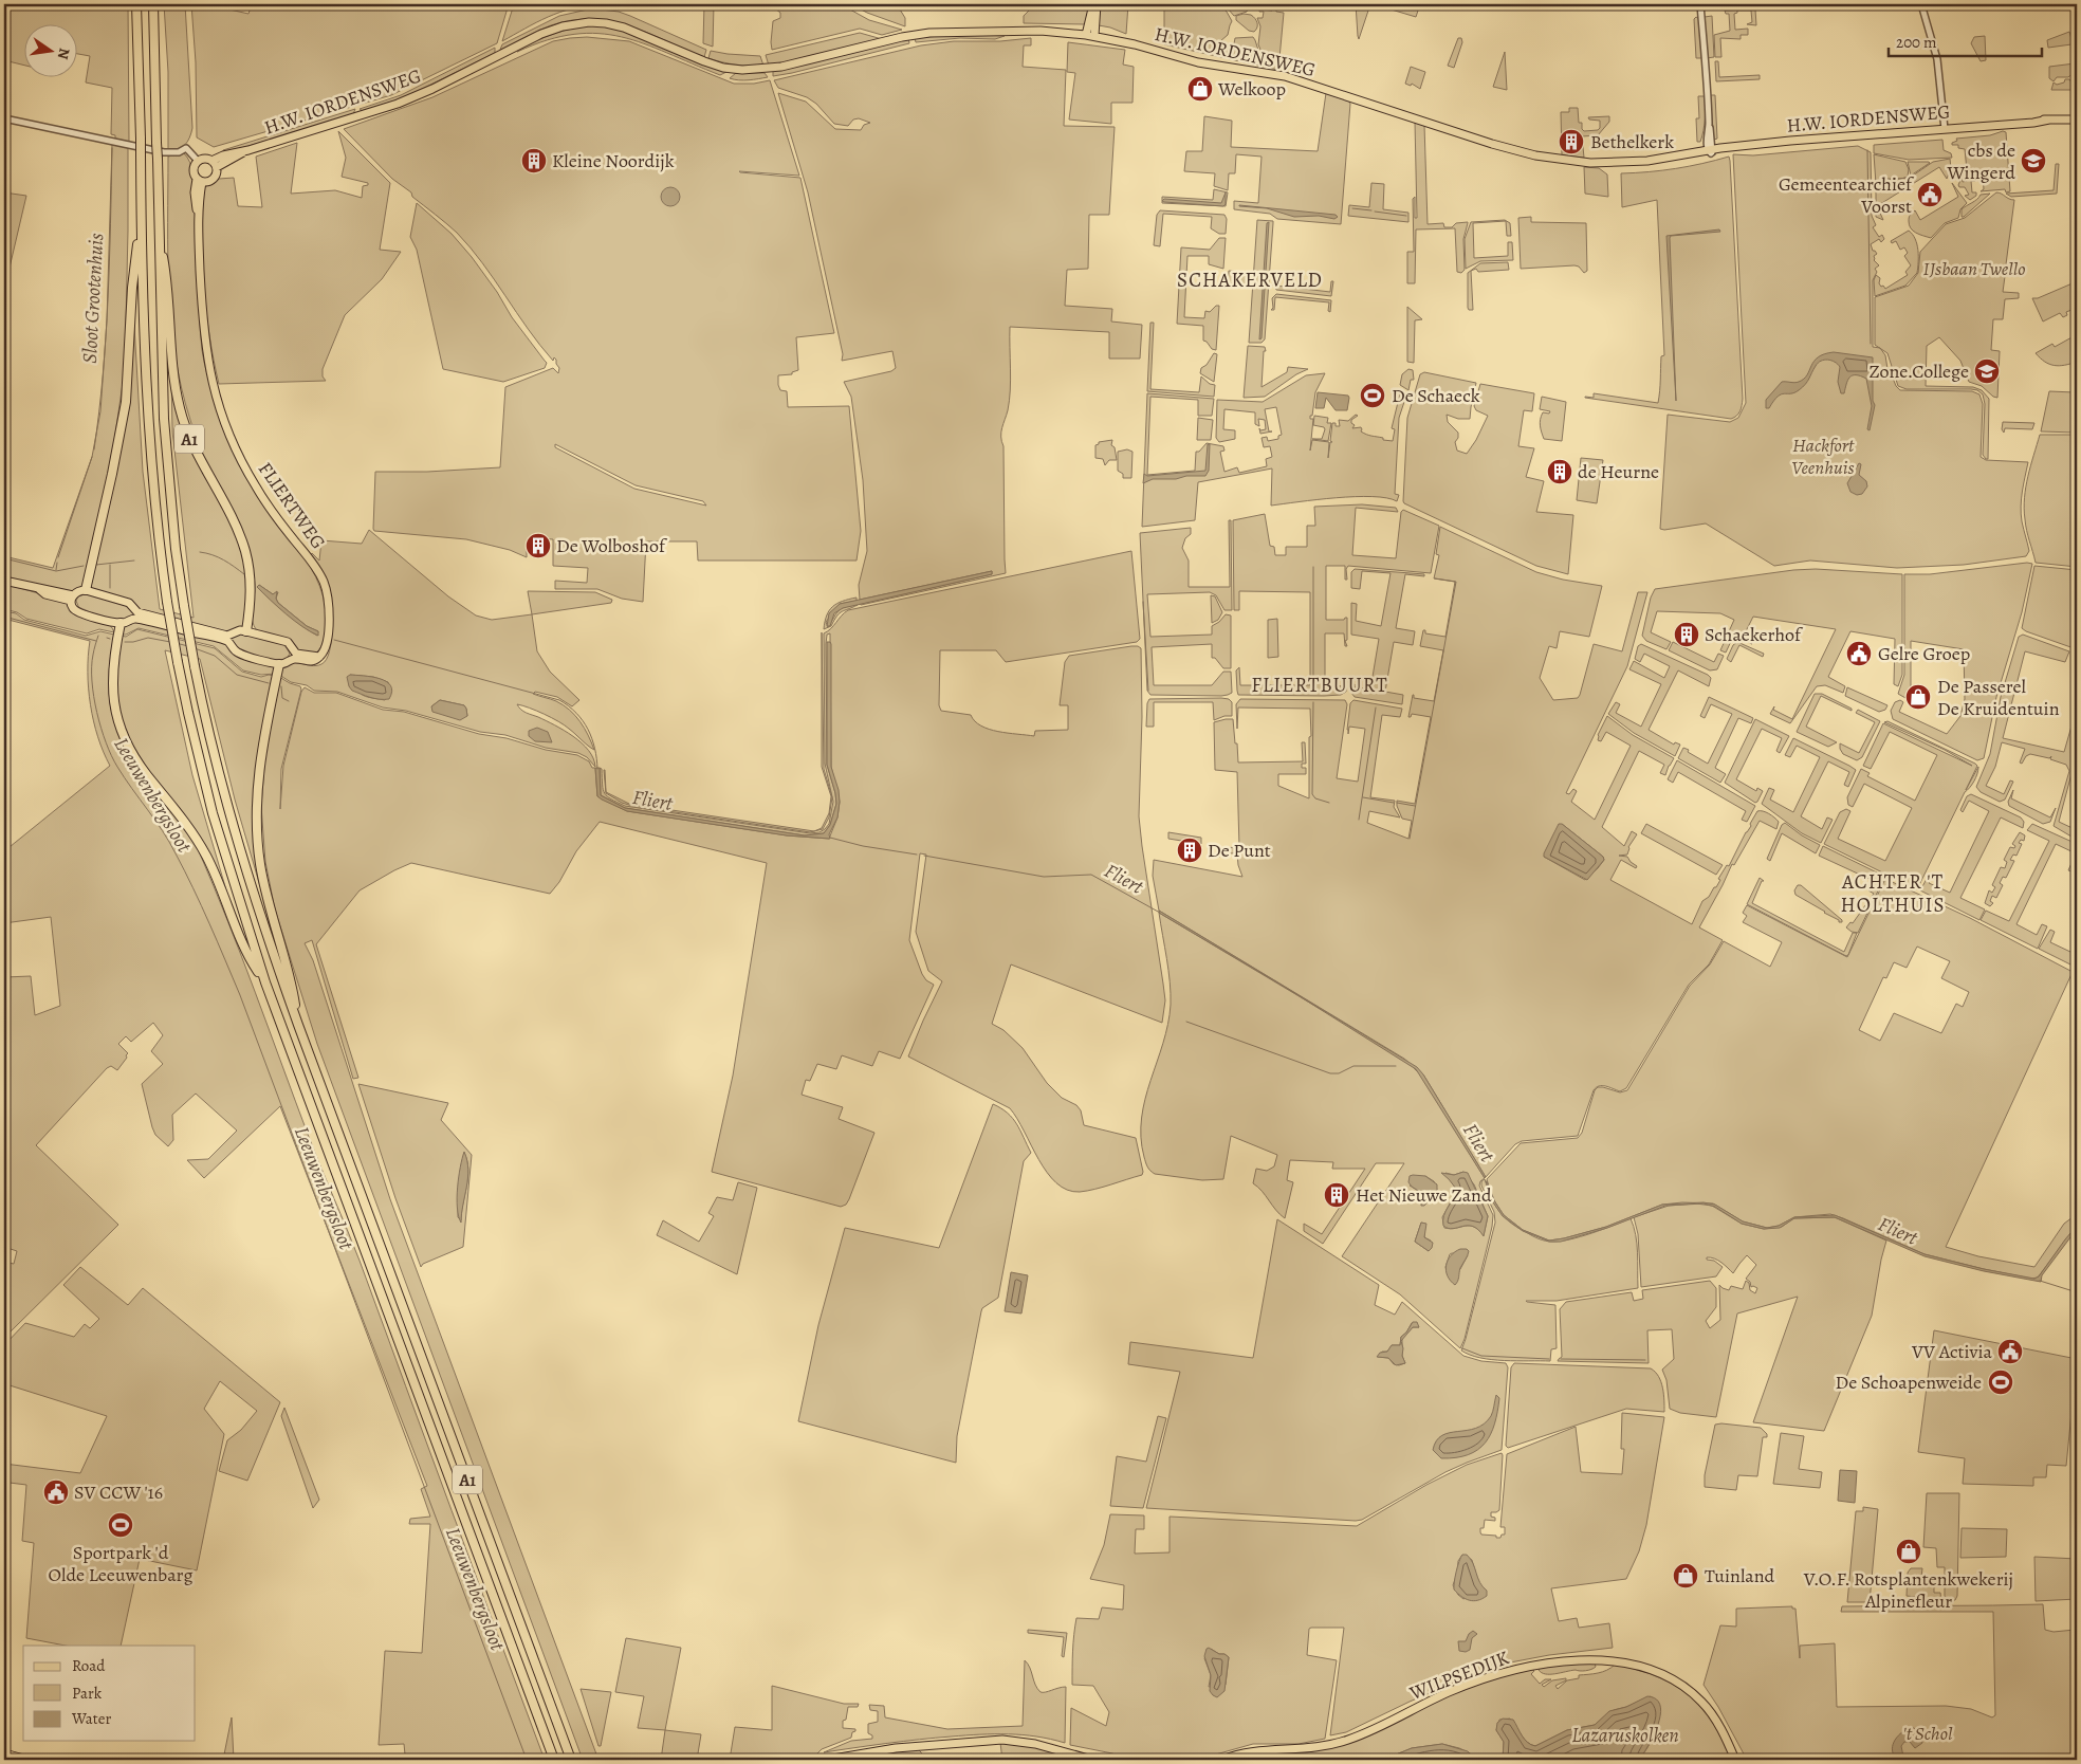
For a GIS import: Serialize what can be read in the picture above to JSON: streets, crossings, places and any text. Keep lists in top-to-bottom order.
{
  "streets": {
    "highway": ["A1"],
    "main road": ["H.W. IORDENSWEG", "FLIERTWEG", "WILPSEDIJK"]
  },
  "crossings": [
    ["H.W. IORDENSWEG", "FLIERTWEG"],
    ["A1", "FLIERTWEG"]
  ],
  "districts": ["SCHAKERVELD", "FLIERTBUURT", "ACHTER 'T HOLTHUIS"],
  "water": [
    "Sloot Grootenhuis",
    "Leeuwenbergsloot",
    "Fliert",
    "Lazaruskolken"
  ],
  "parks": ["IJsbaan Twello", "Hackfort Veenhuis", "'t Schol"],
  "places": {
    "shop": [
      "Welkoop",
      "De Passerel De Kruidentuin",
      "V.O.F. Rotsplantenkwekerij Alpinefleur",
      "Tuinland"
    ],
    "building": [
      "Bethelkerk",
      "Kleine Noordijk",
      "de Heurne",
      "De Wolboshof",
      "Schaekerhof",
      "De Punt",
      "Het Nieuwe Zand"
    ],
    "school or university": ["cbs de Wingerd", "Zone.College"],
    "public building": [
      "Gemeentearchief Voorst",
      "Gelre Groep",
      "VV Activia",
      "SV CCW '16"
    ],
    "sports": ["De Schaeck", "De Schoapenweide", "Sportpark 'd Olde Leeuwenbarg"]
  },
  "legend": ["Road", "Park", "Water"],
  "scale_bar": "200 m",
  "north": "right"
}
